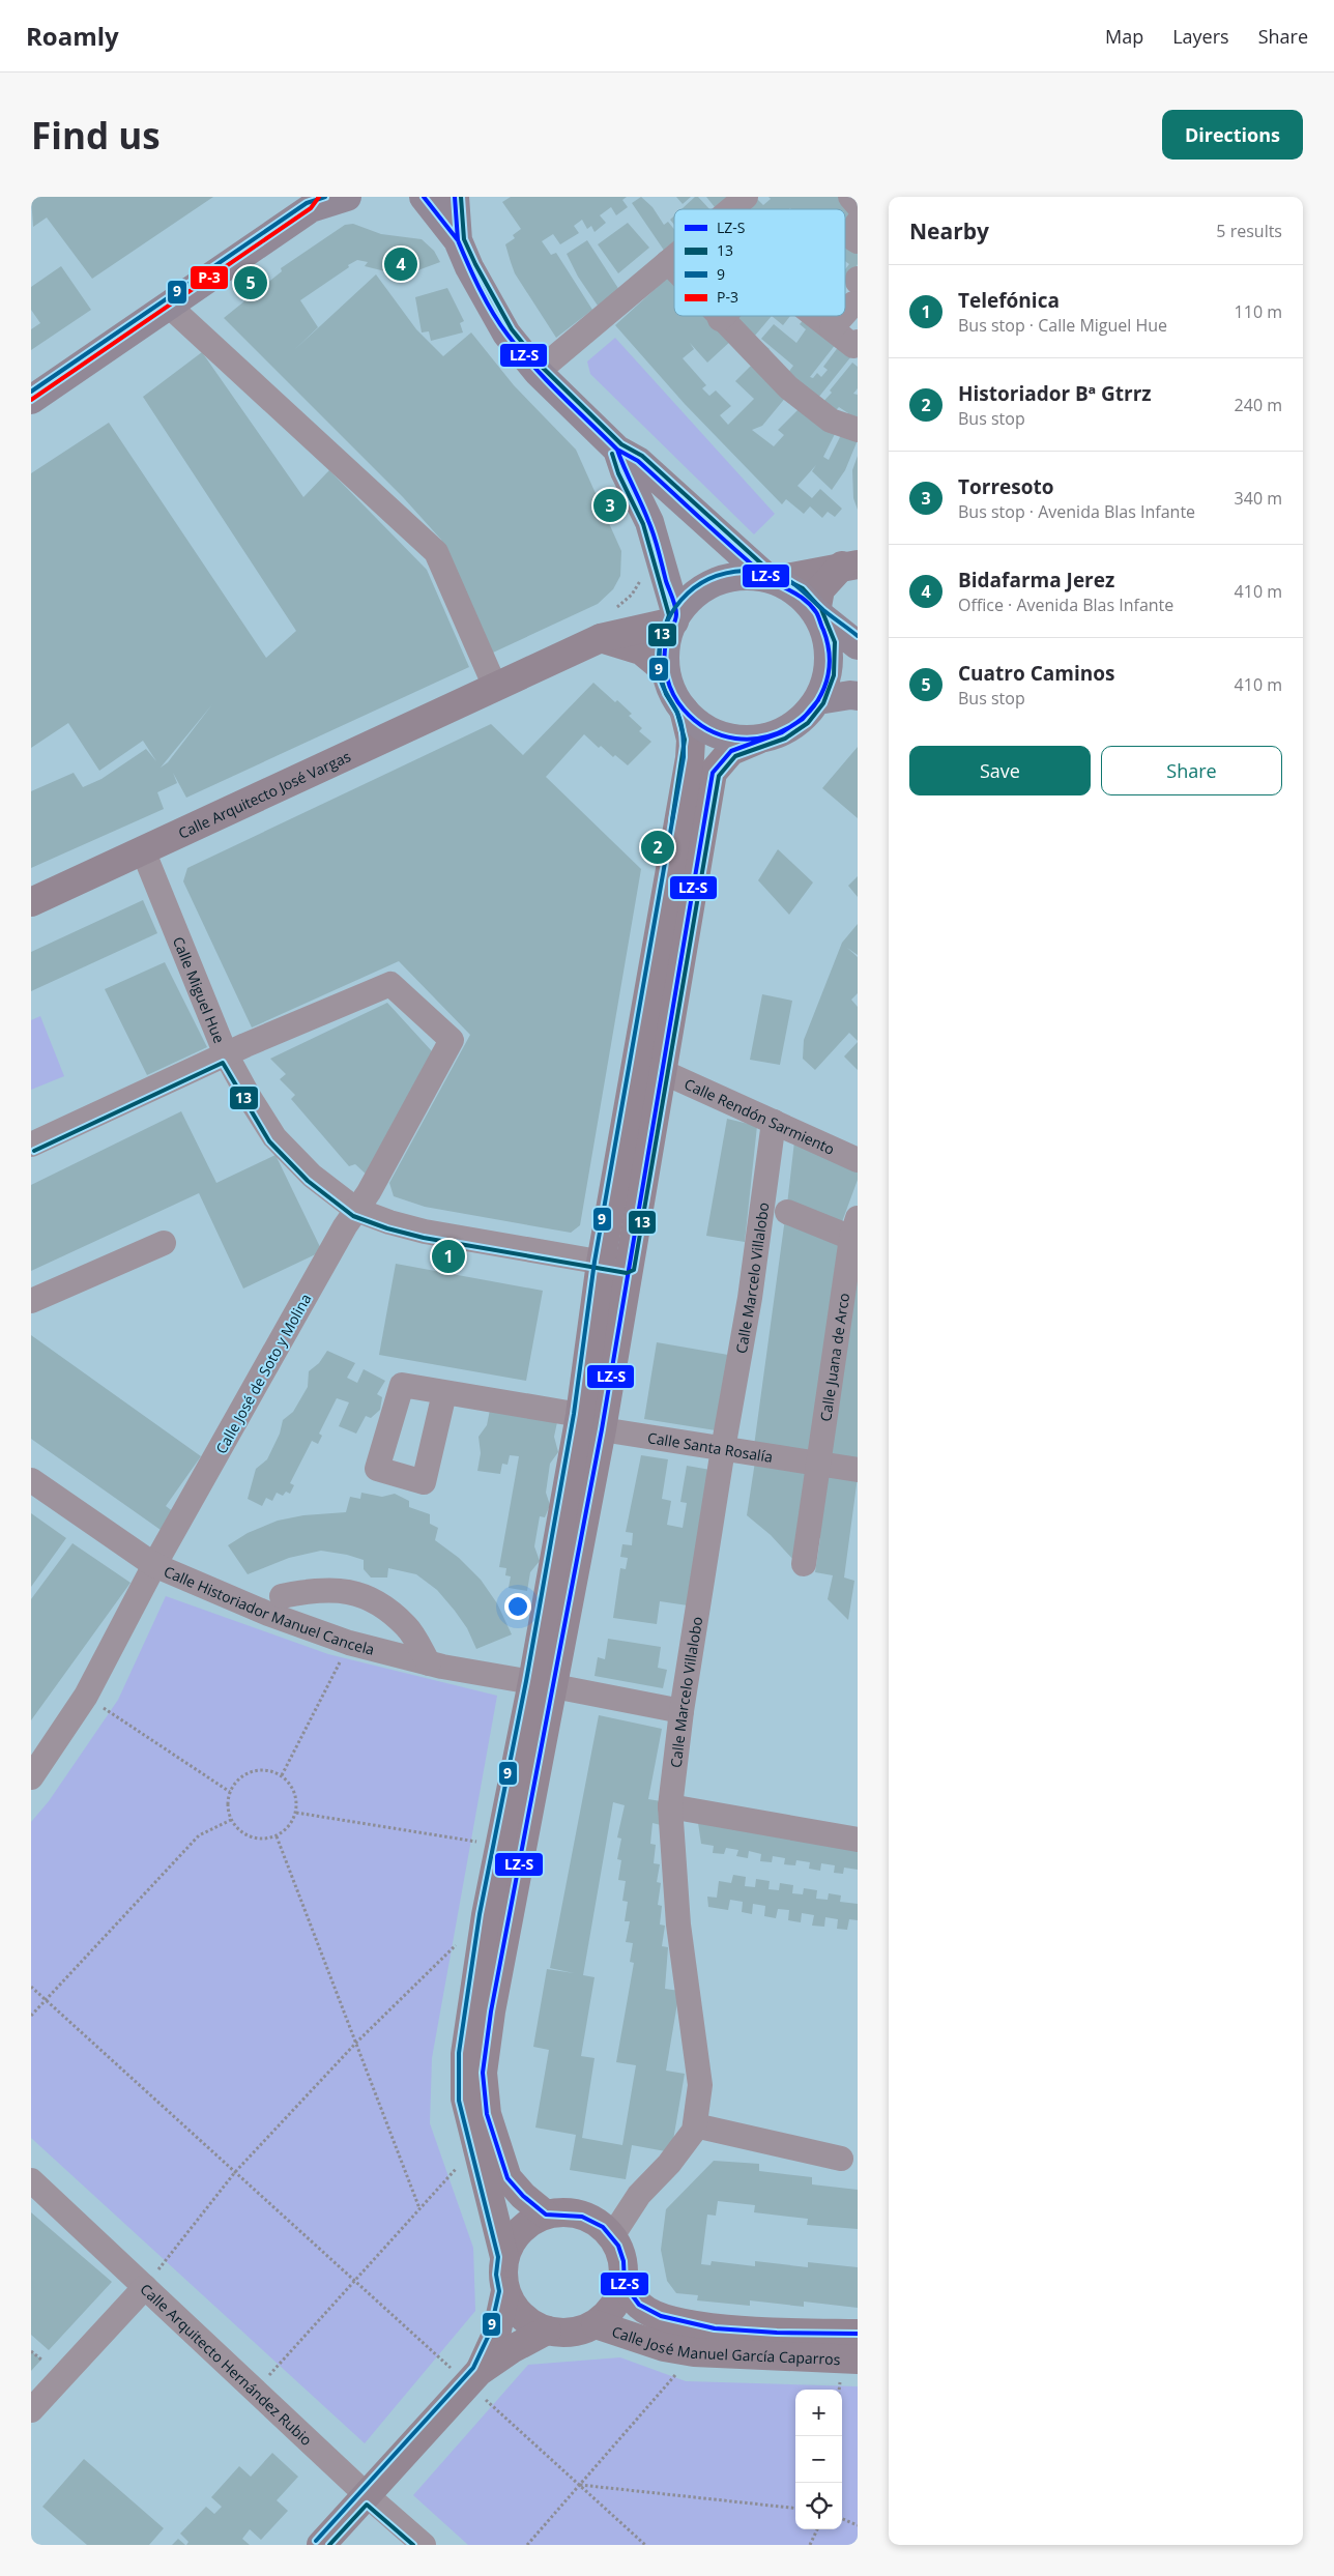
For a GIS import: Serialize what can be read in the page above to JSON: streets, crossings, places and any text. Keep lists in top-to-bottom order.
{
  "streets": {
    "street": [
      "Calle Arquitecto José Vargas",
      "Calle Miguel Hue",
      "Calle Rendón Sarmiento",
      "Calle Marcelo Villalobo",
      "Calle Juana de Arco",
      "Calle José de Soto y Molina",
      "Calle Santa Rosalía",
      "Calle Historiador Manuel Cancela",
      "Calle José Manuel García Caparros",
      "Calle Arquitecto Hernández Rubio"
    ]
  },
  "crossings": [
    ["Calle Arquitecto José Vargas", "Calle Miguel Hue"],
    ["Calle Miguel Hue", "Calle José de Soto y Molina"],
    ["Calle Rendón Sarmiento", "Calle Marcelo Villalobo"],
    ["Calle Marcelo Villalobo", "Calle Santa Rosalía"],
    ["Calle Marcelo Villalobo", "Calle Historiador Manuel Cancela"],
    ["Calle Marcelo Villalobo", "Calle José Manuel García Caparros"],
    ["Calle Juana de Arco", "Calle Santa Rosalía"],
    ["Calle José de Soto y Molina", "Calle Historiador Manuel Cancela"]
  ],
  "lines": [
    "transit line LZ-S",
    "transit line 13",
    "transit line 9",
    "transit line P-3"
  ],
  "legend": [
    "LZ-S",
    "13",
    "9",
    "P-3"
  ],
  "page": {
    "header": "Roamly",
    "nav": ["Map", "Layers", "Share"],
    "buttons": [
      "Directions",
      ["Save", "Share"]
    ],
    "title": "Find us",
    "heading": ["Nearby", "5 results"],
    "pins": [
      "4",
      "5",
      "3",
      "2",
      "1"
    ],
    "list": [
      {
        "mark": "1",
        "name": "Telefónica",
        "note": "Bus stop · Calle Miguel Hue",
        "value": "110 m"
      },
      {
        "mark": "2",
        "name": "Historiador Bª Gtrrz",
        "note": "Bus stop",
        "value": "240 m"
      },
      {
        "mark": "3",
        "name": "Torresoto",
        "note": "Bus stop · Avenida Blas Infante",
        "value": "340 m"
      },
      {
        "mark": "4",
        "name": "Bidafarma Jerez",
        "note": "Office · Avenida Blas Infante",
        "value": "410 m"
      },
      {
        "mark": "5",
        "name": "Cuatro Caminos",
        "note": "Bus stop",
        "value": "410 m"
      }
    ],
    "map_buttons": ["+", "−"]
  }
}
